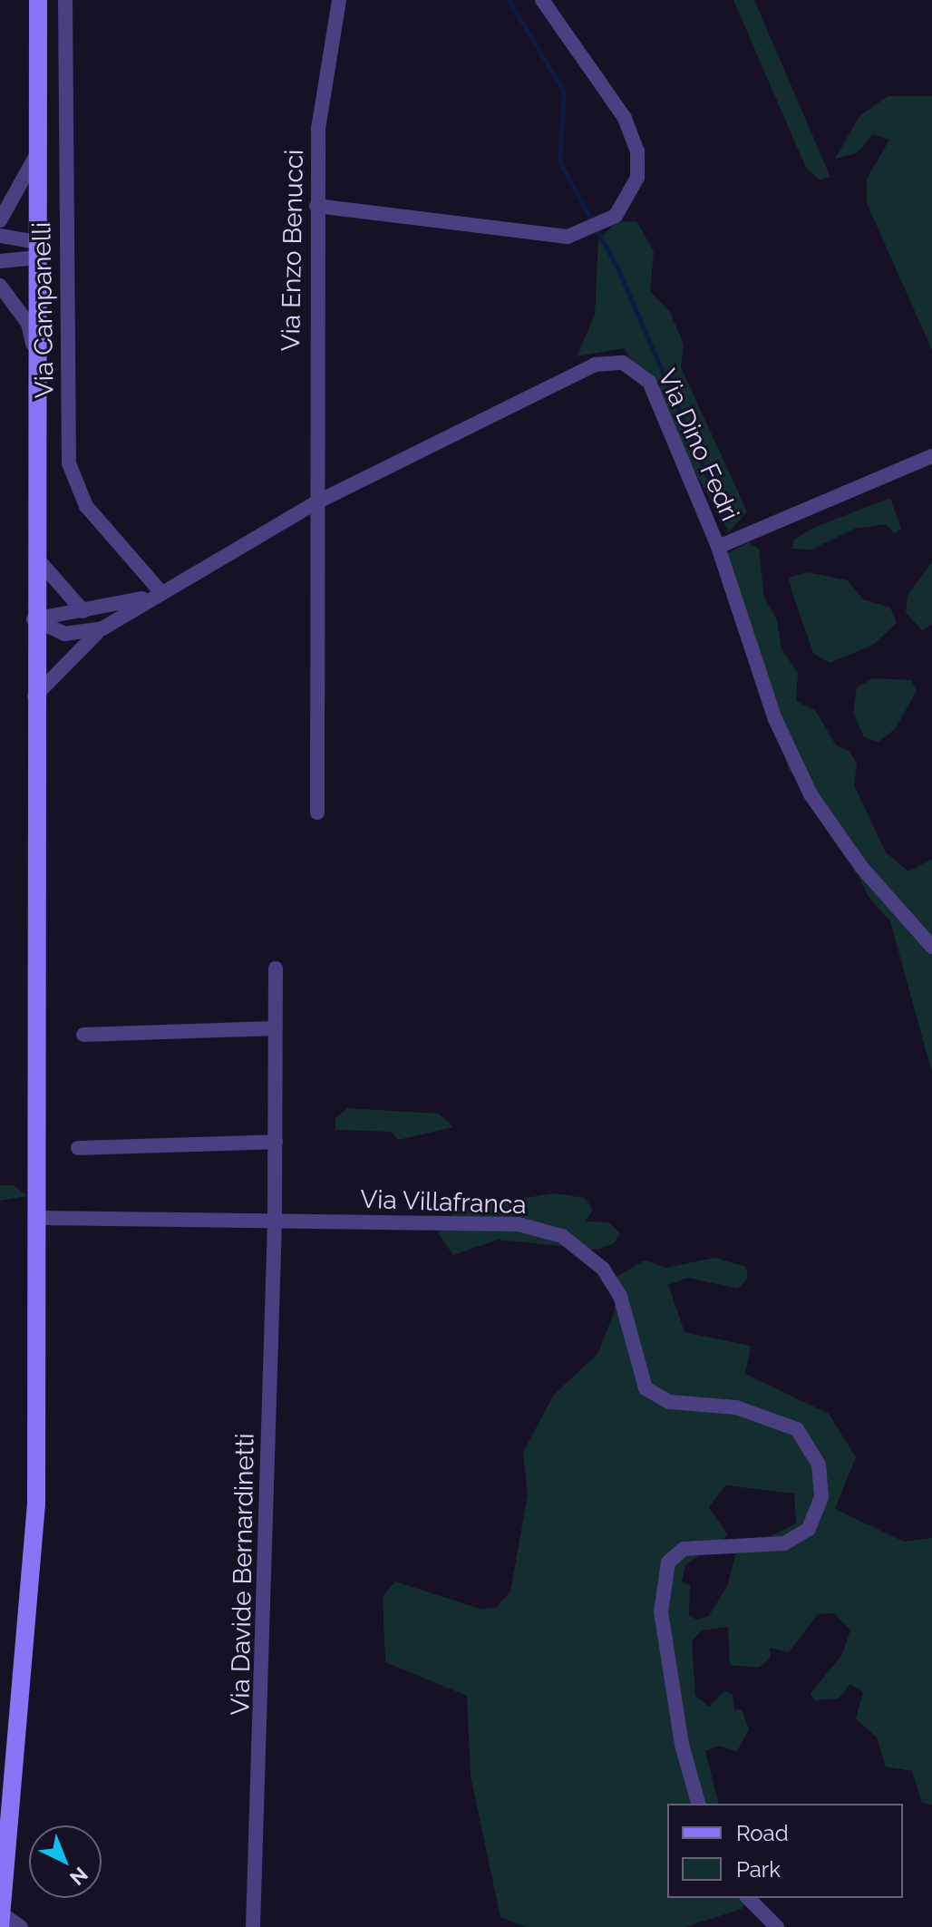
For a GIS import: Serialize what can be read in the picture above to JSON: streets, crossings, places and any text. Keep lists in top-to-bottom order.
{
  "streets": {
    "street": [
      "Via Enzo Benucci",
      "Via Campanelli",
      "Via Dino Fedri",
      "Via Villafranca",
      "Via Davide Bernardinetti"
    ]
  },
  "crossings": [
    ["Via Enzo Benucci", "Via Dino Fedri"],
    ["Via Campanelli", "Via Dino Fedri"],
    ["Via Villafranca", "Via Davide Bernardinetti"]
  ],
  "legend": ["Road", "Park"],
  "north": "bottom right"
}
